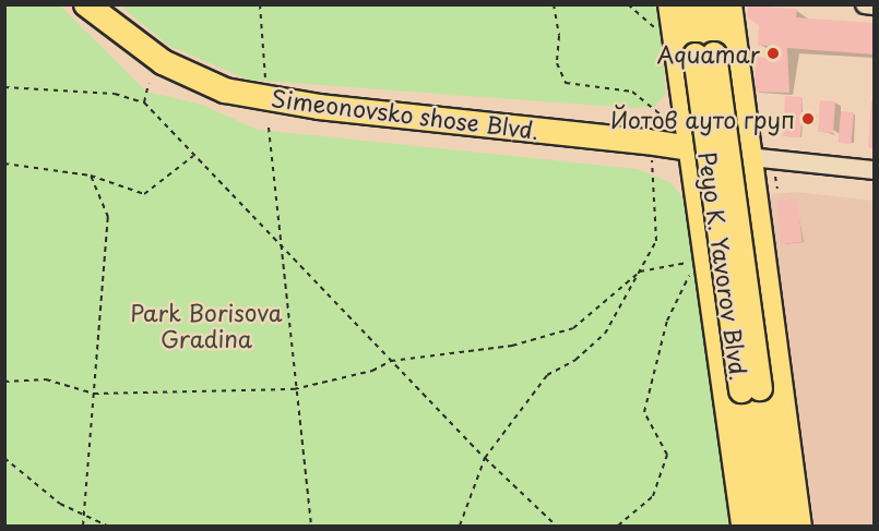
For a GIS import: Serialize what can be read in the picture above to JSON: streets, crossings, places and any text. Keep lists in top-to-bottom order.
{
  "streets": {
    "main road": ["Simeonovsko shose Blvd.", "Peyo K. Yavorov Blvd."]
  },
  "parks": ["Park Borisova Gradina"],
  "places": ["Aquamar", "Йотов ауто груп"]
}
